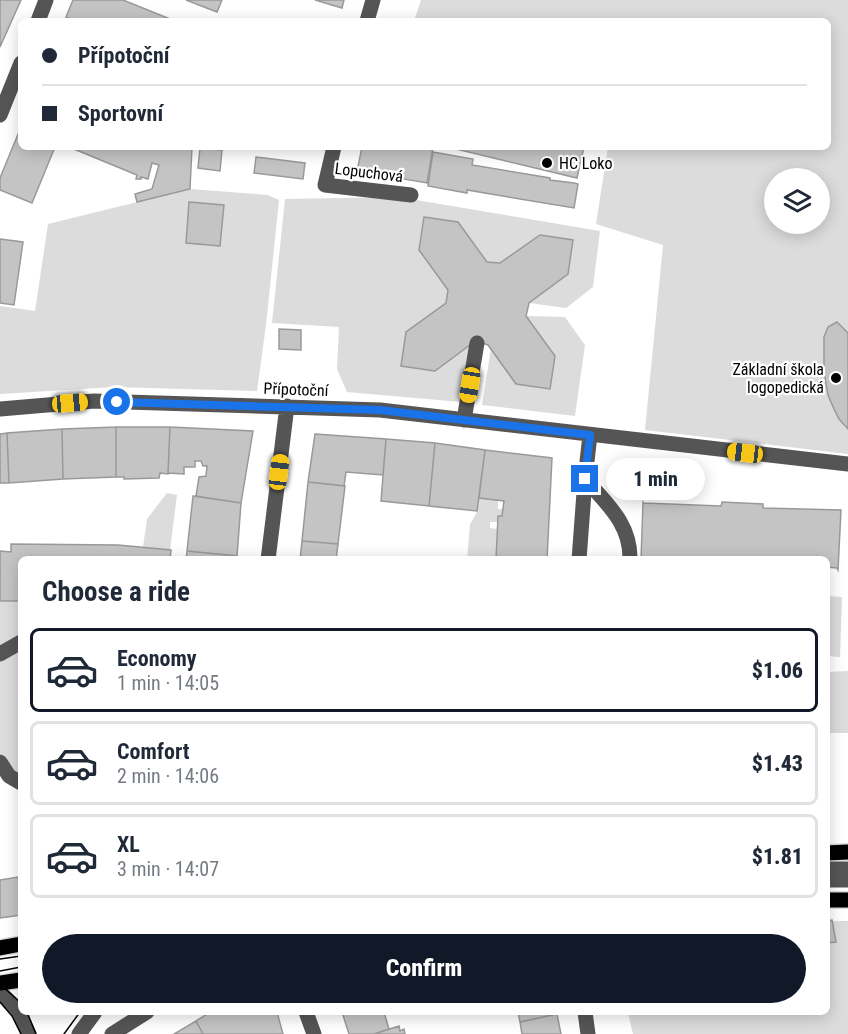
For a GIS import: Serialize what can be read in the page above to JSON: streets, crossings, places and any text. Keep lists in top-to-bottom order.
{
  "streets": {
    "street": ["Lopuchová", "Přípotoční"]
  },
  "places": ["HC Loko", "Základní škola logopedická"],
  "page": {
    "banner": ["Přípotoční", "Sportovní"],
    "bubble": "1 min",
    "heading": "Choose a ride",
    "list": [
      {
        "name": "Economy",
        "note": "1 min · 14:05",
        "value": "$1.06"
      },
      {
        "name": "Comfort",
        "note": "2 min · 14:06",
        "value": "$1.43"
      },
      {
        "name": "XL",
        "note": "3 min · 14:07",
        "value": "$1.81"
      }
    ],
    "buttons": "Confirm"
  }
}
